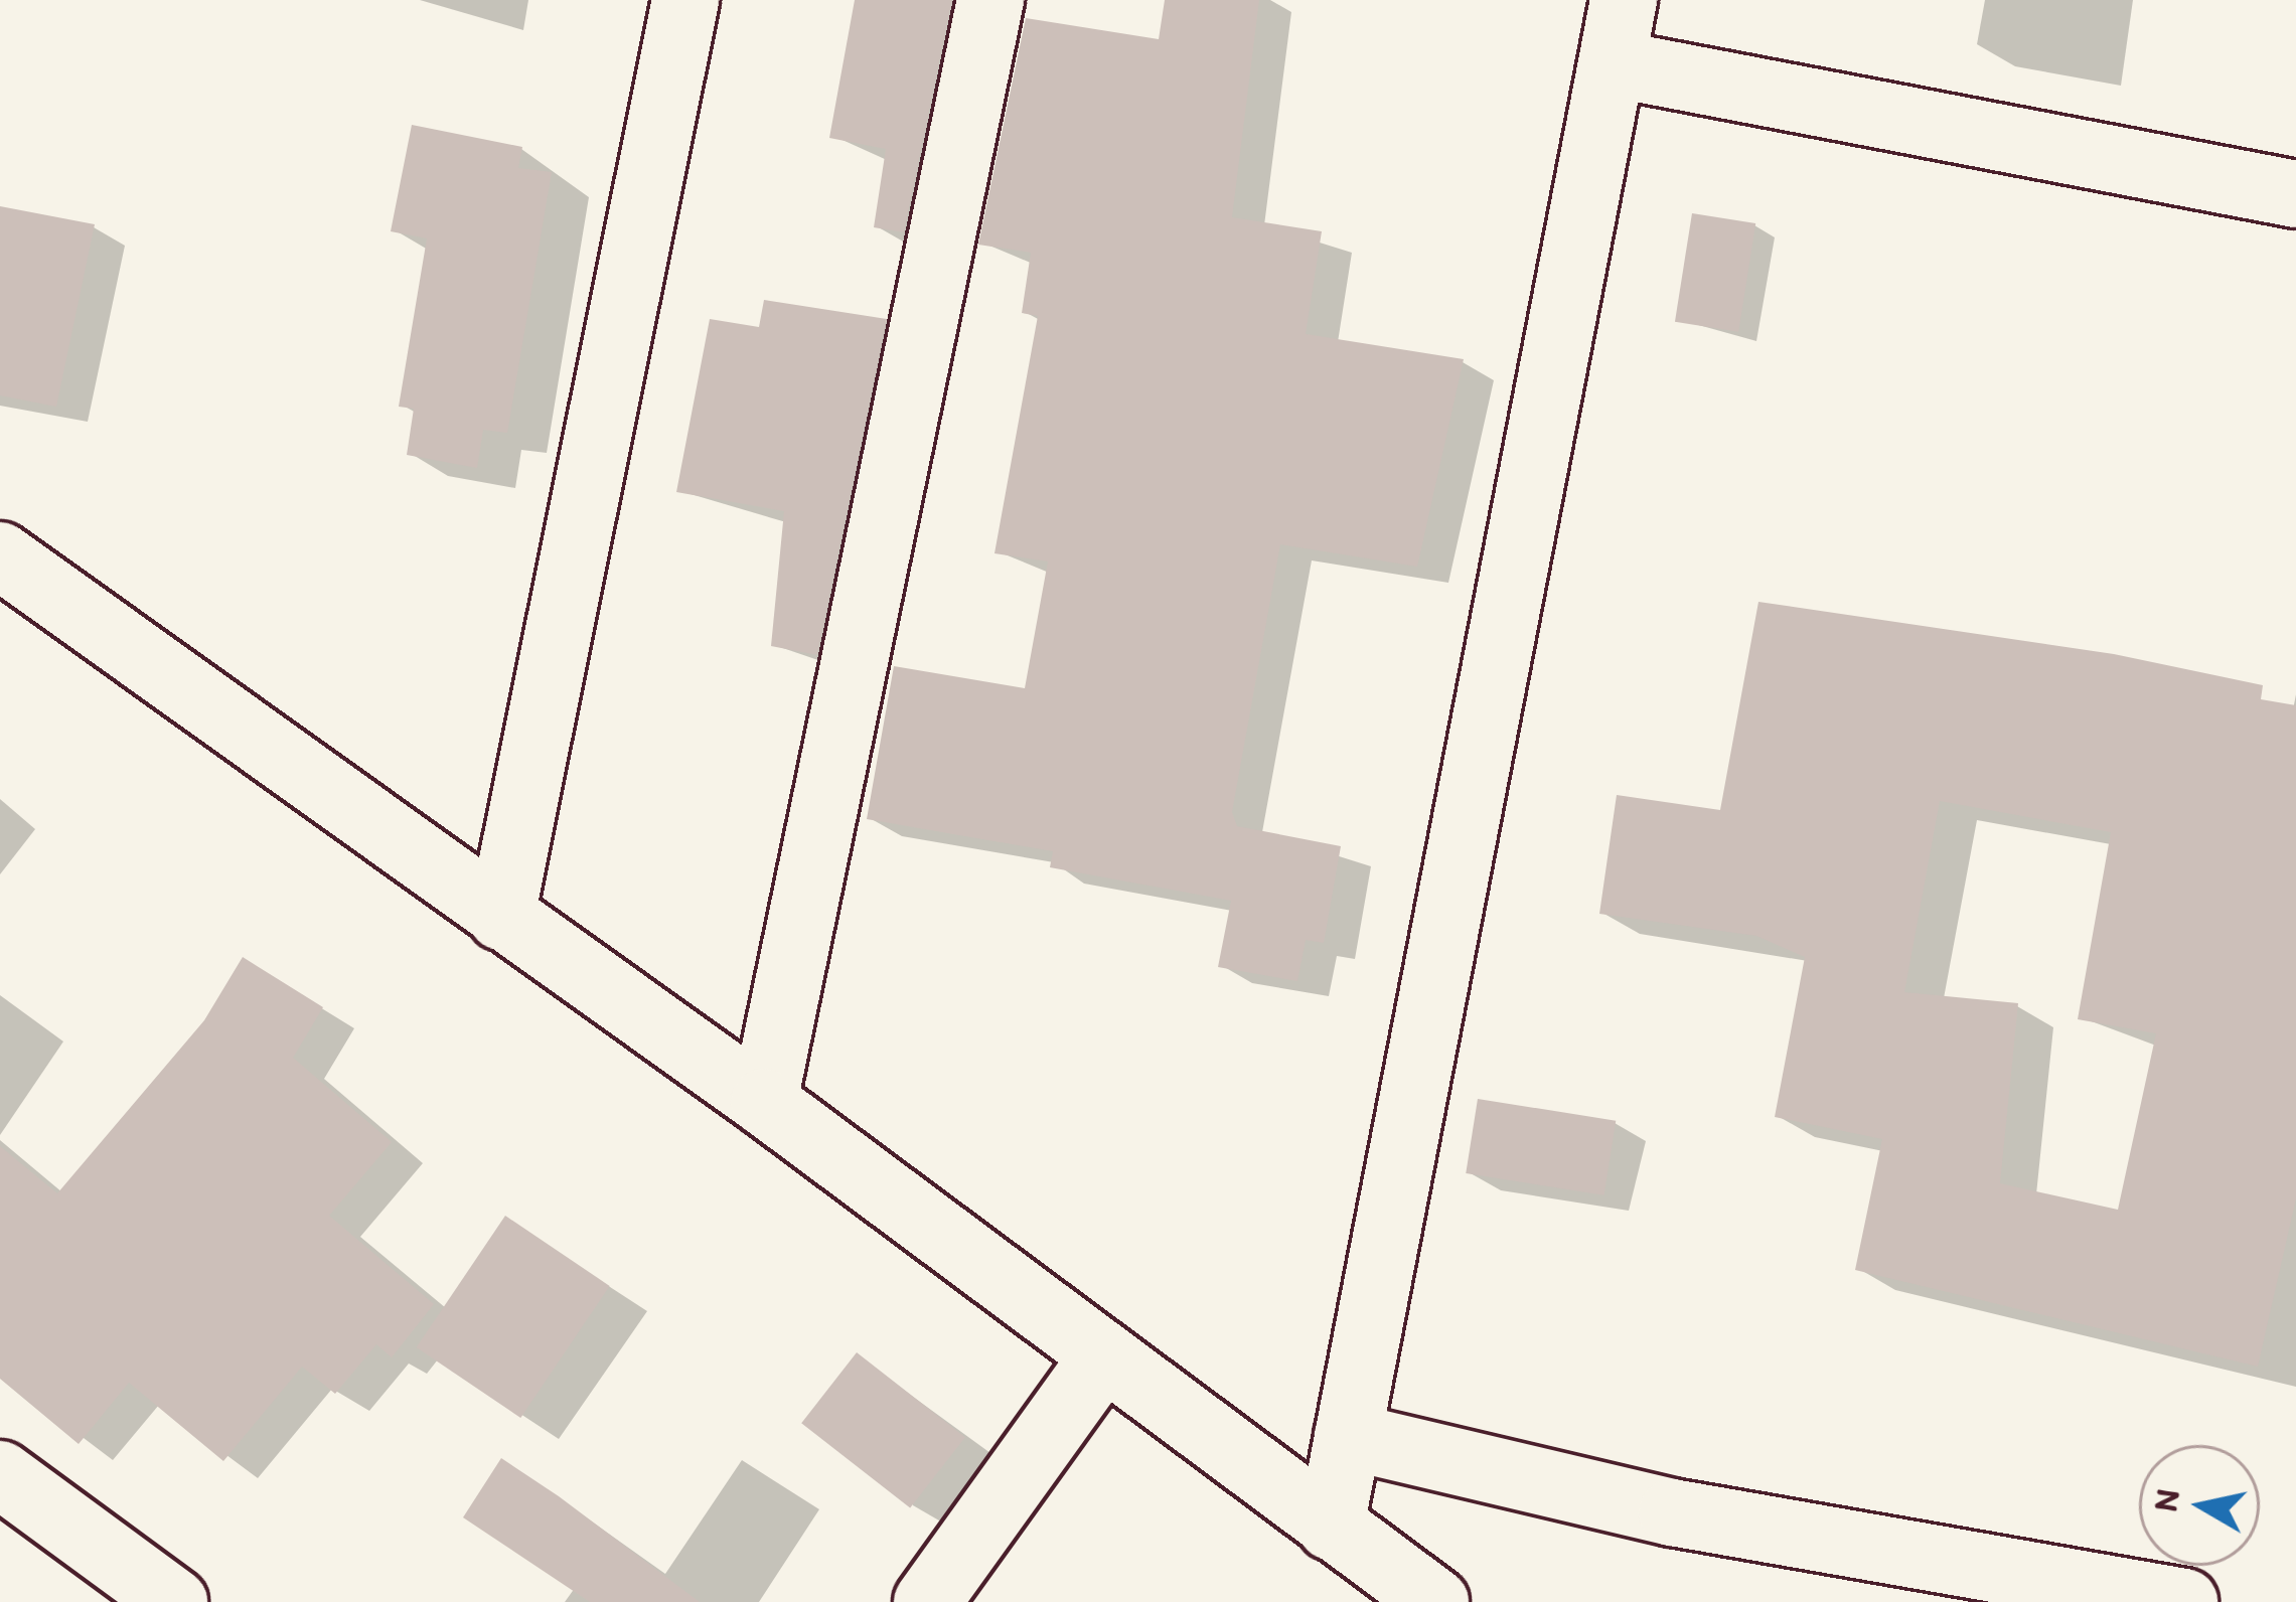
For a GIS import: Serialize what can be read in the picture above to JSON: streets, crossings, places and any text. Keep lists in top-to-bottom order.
{
  "north": "left"
}
